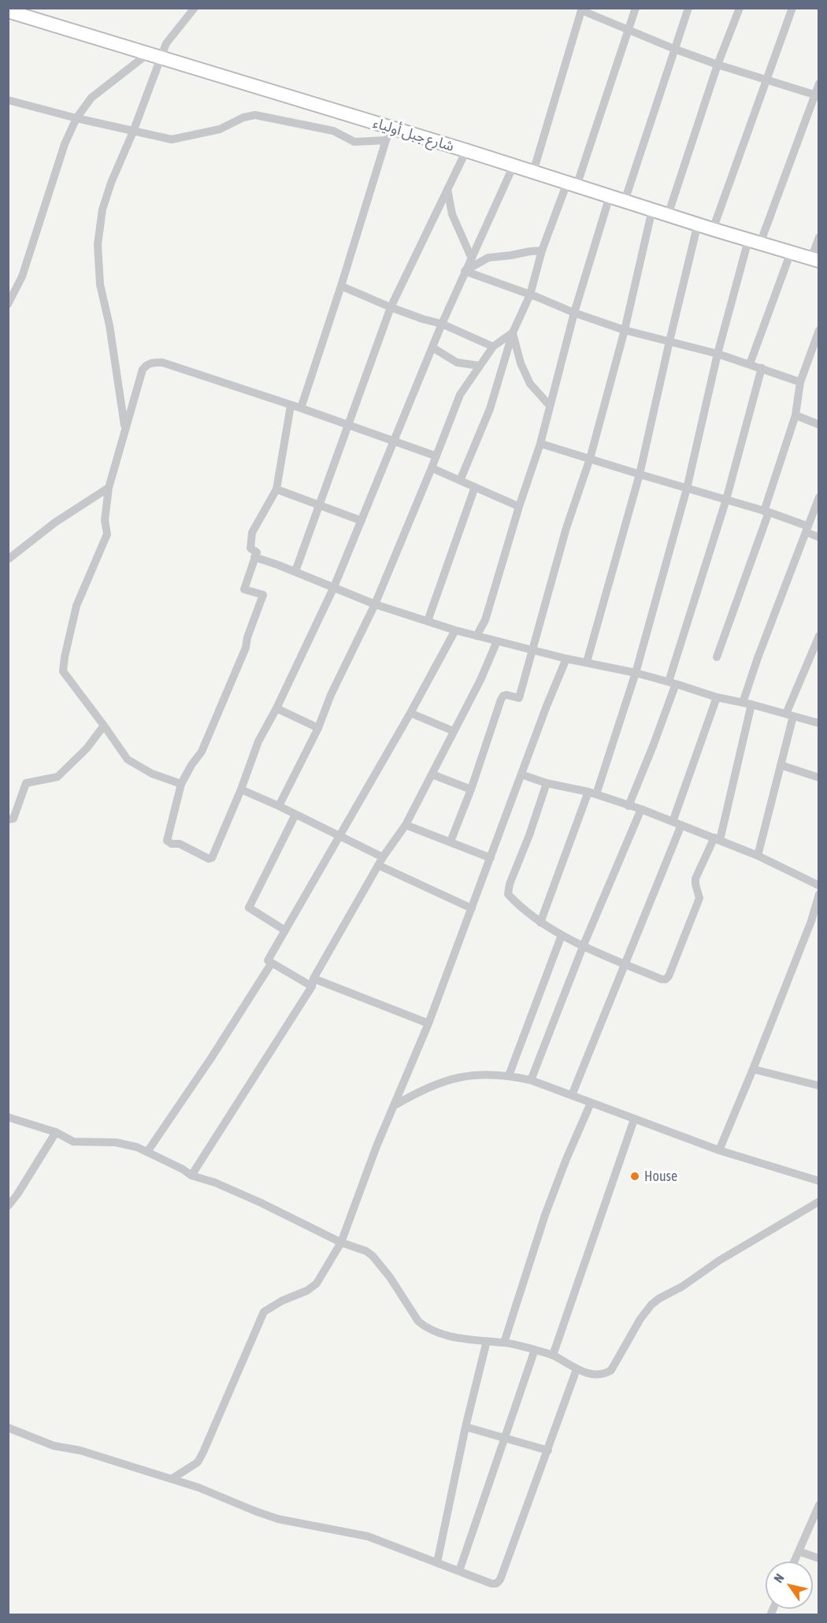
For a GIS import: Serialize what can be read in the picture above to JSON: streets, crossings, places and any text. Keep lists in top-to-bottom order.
{
  "streets": {
    "highway": ["شارع جبل أولياء"]
  },
  "places": ["House"],
  "north": "top left"
}
